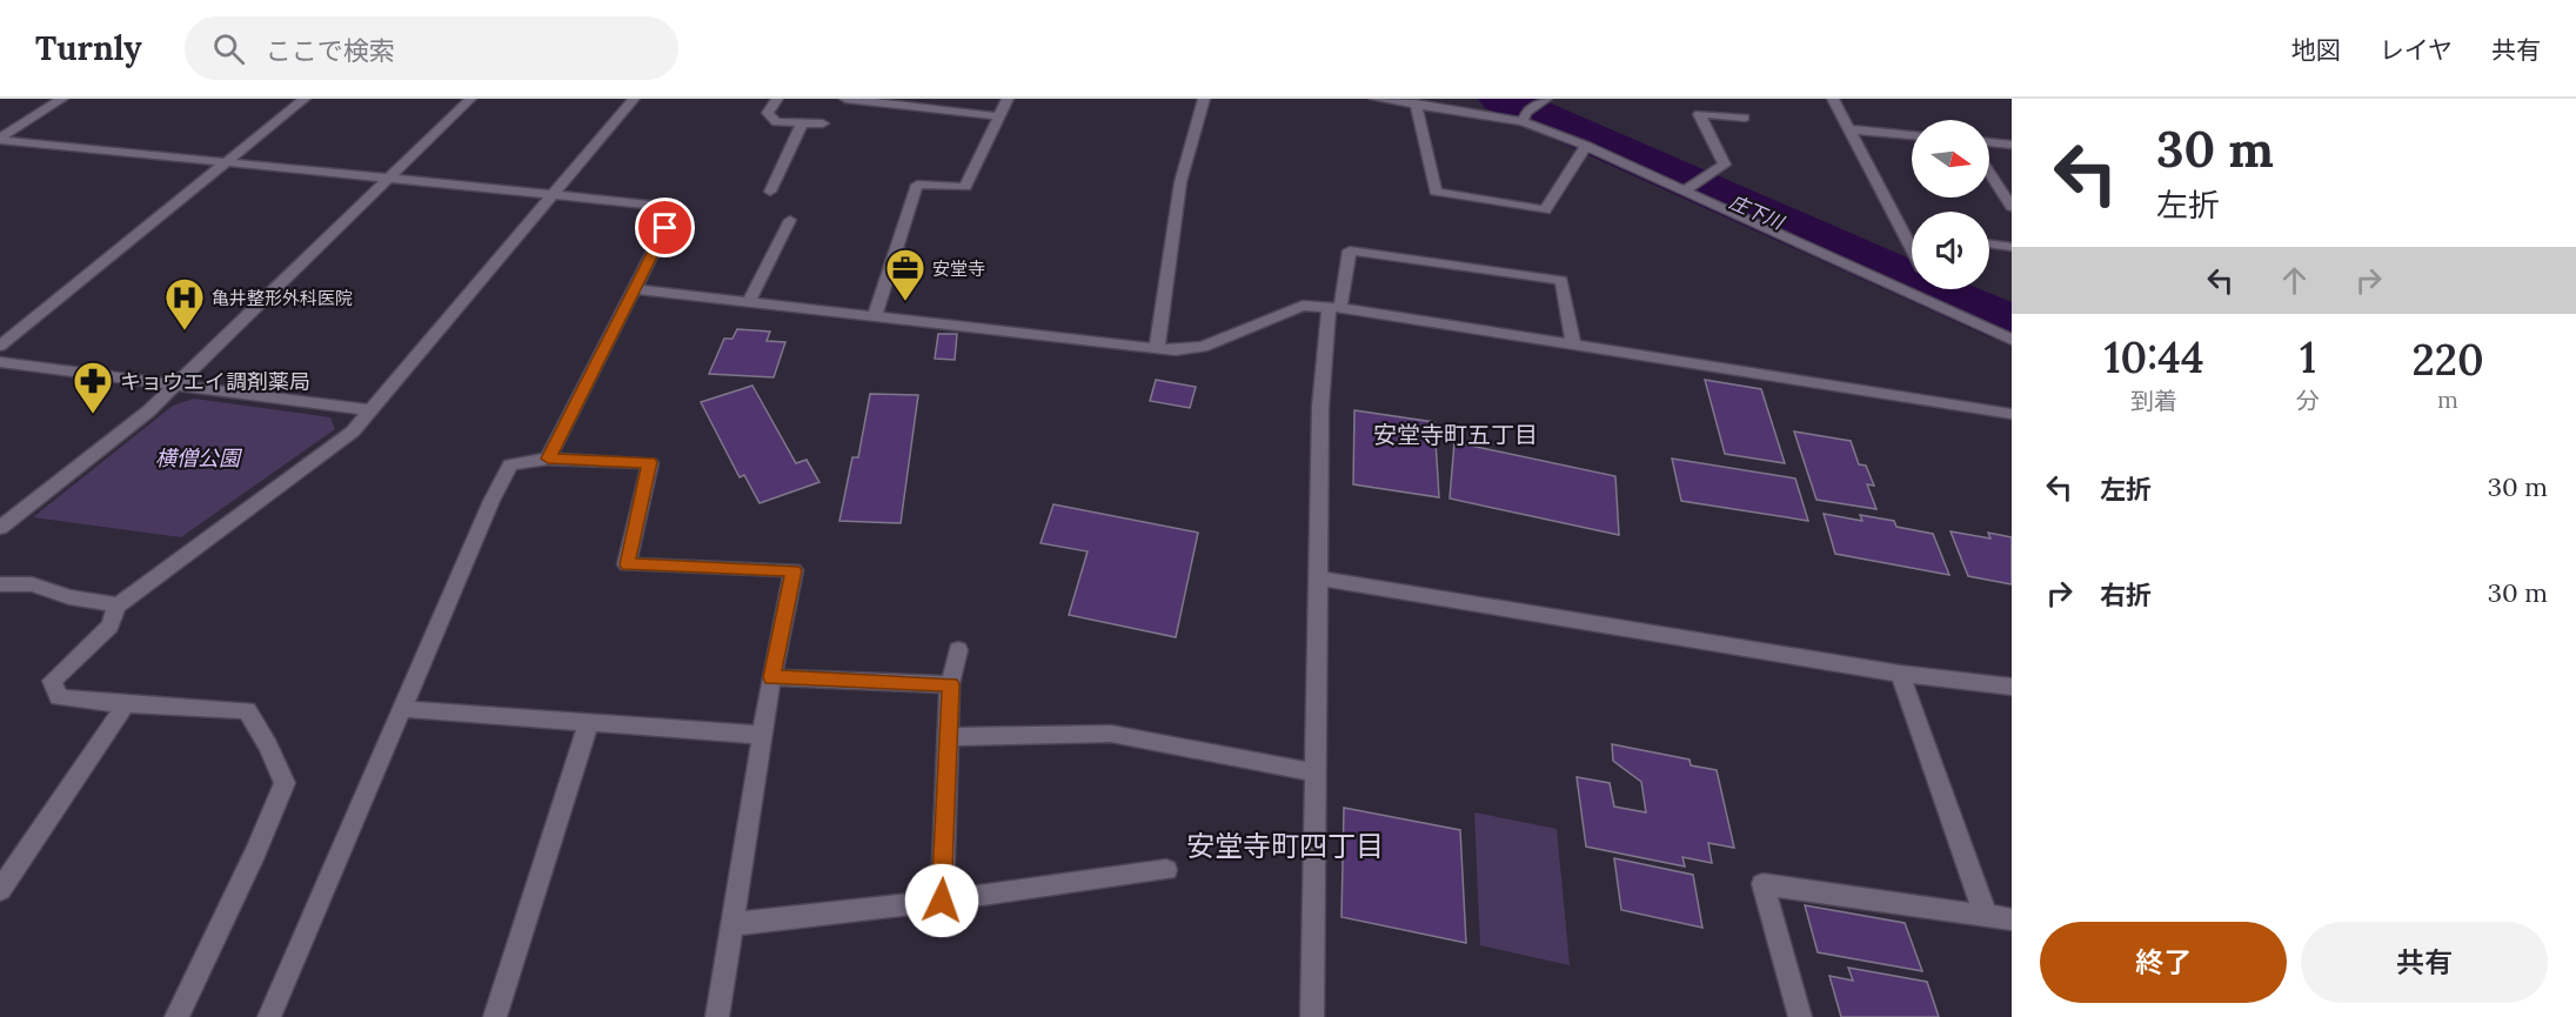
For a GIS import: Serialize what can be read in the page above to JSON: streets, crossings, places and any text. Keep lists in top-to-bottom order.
{
  "districts": ["安堂寺町五丁目", "安堂寺町四丁目"],
  "water": ["庄下川"],
  "parks": ["横僧公園"],
  "places": {
    "office": ["安堂寺"],
    "hospital": ["亀井整形外科医院"],
    "pharmacy": ["キョウエイ調剤薬局"]
  },
  "north": "right",
  "page": {
    "header": "Turnly",
    "search": "ここで検索",
    "nav": ["地図", "レイヤ", "共有"],
    "turn": ["30 m", "左折"],
    "eta": [
      "10:44",
      "到着",
      "1",
      "分",
      "220",
      "m"
    ],
    "list": [
      {
        "name": "左折",
        "value": "30 m"
      },
      {
        "name": "右折",
        "value": "30 m"
      }
    ],
    "buttons": ["終了", "共有"]
  }
}
